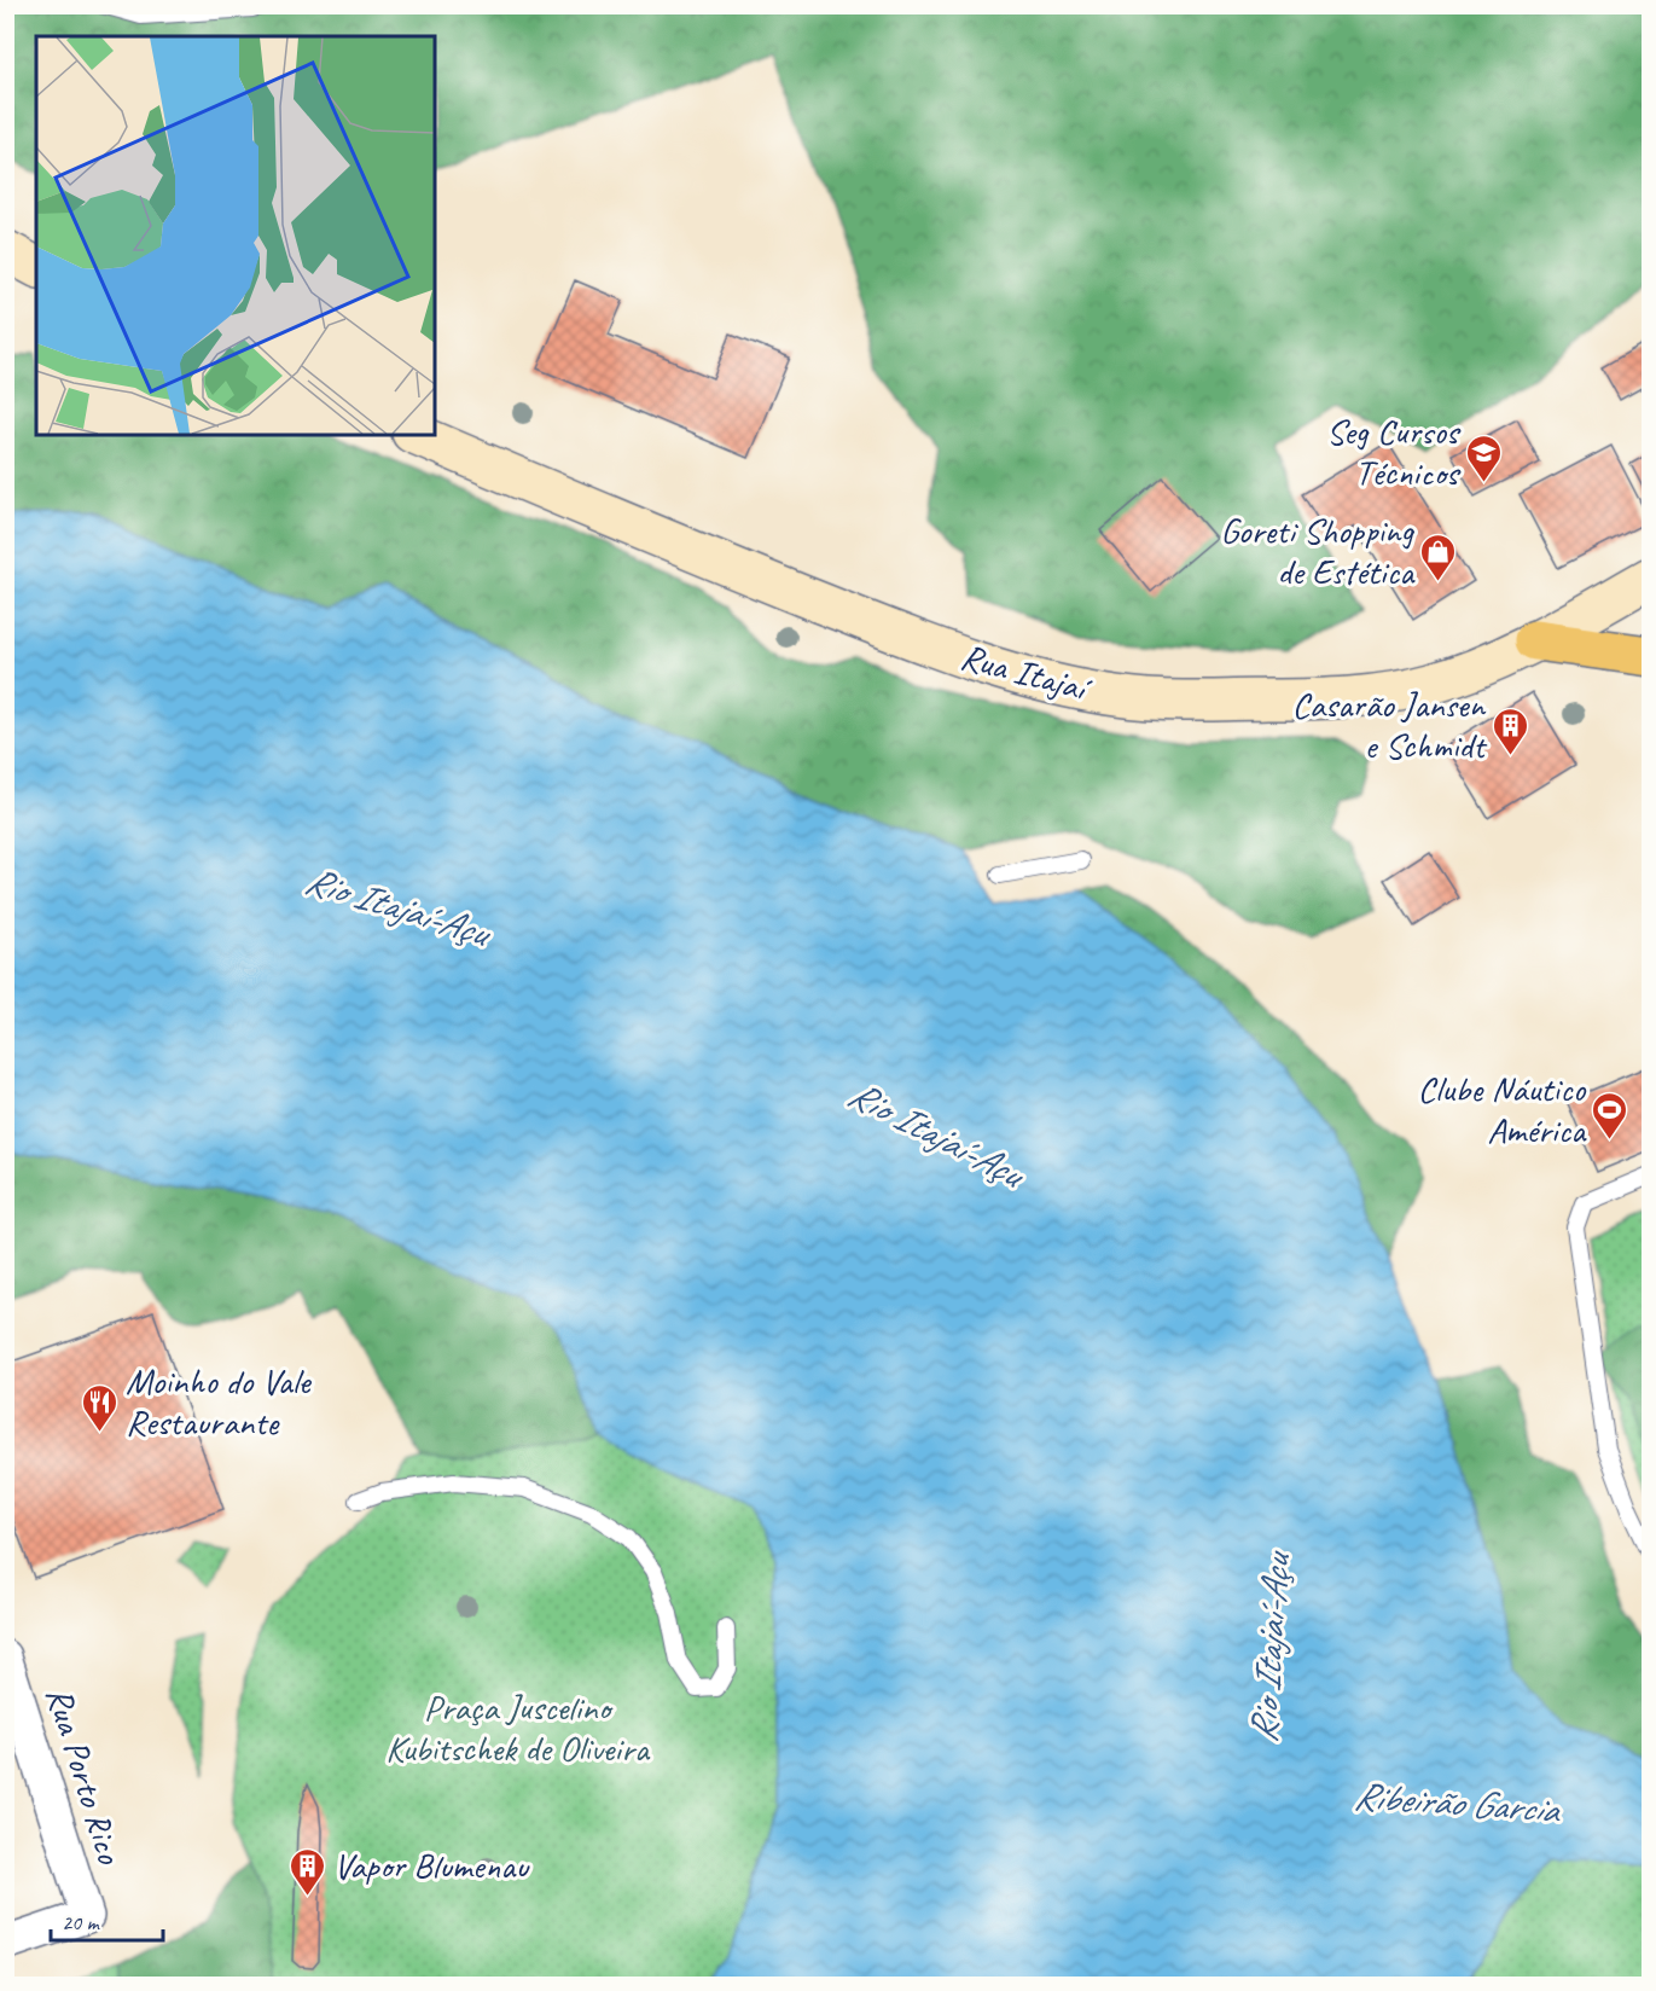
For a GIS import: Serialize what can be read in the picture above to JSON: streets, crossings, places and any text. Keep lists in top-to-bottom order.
{
  "streets": {
    "main road": ["Rua Itajaí"],
    "street": ["Rua Porto Rico"]
  },
  "water": ["Rio Itajaí-Açu", "Ribeirão Garcia"],
  "parks": ["Praça Juscelino Kubitschek de Oliveira"],
  "places": {
    "school or university": ["Seg Cursos Técnicos"],
    "shop": ["Goreti Shopping de Estética"],
    "building": ["Casarão Jansen e Schmidt", "Vapor Blumenau"],
    "sports": ["Clube Náutico América"],
    "restaurant": ["Moinho do Vale Restaurante"]
  },
  "scale_bar": "20 m"
}
